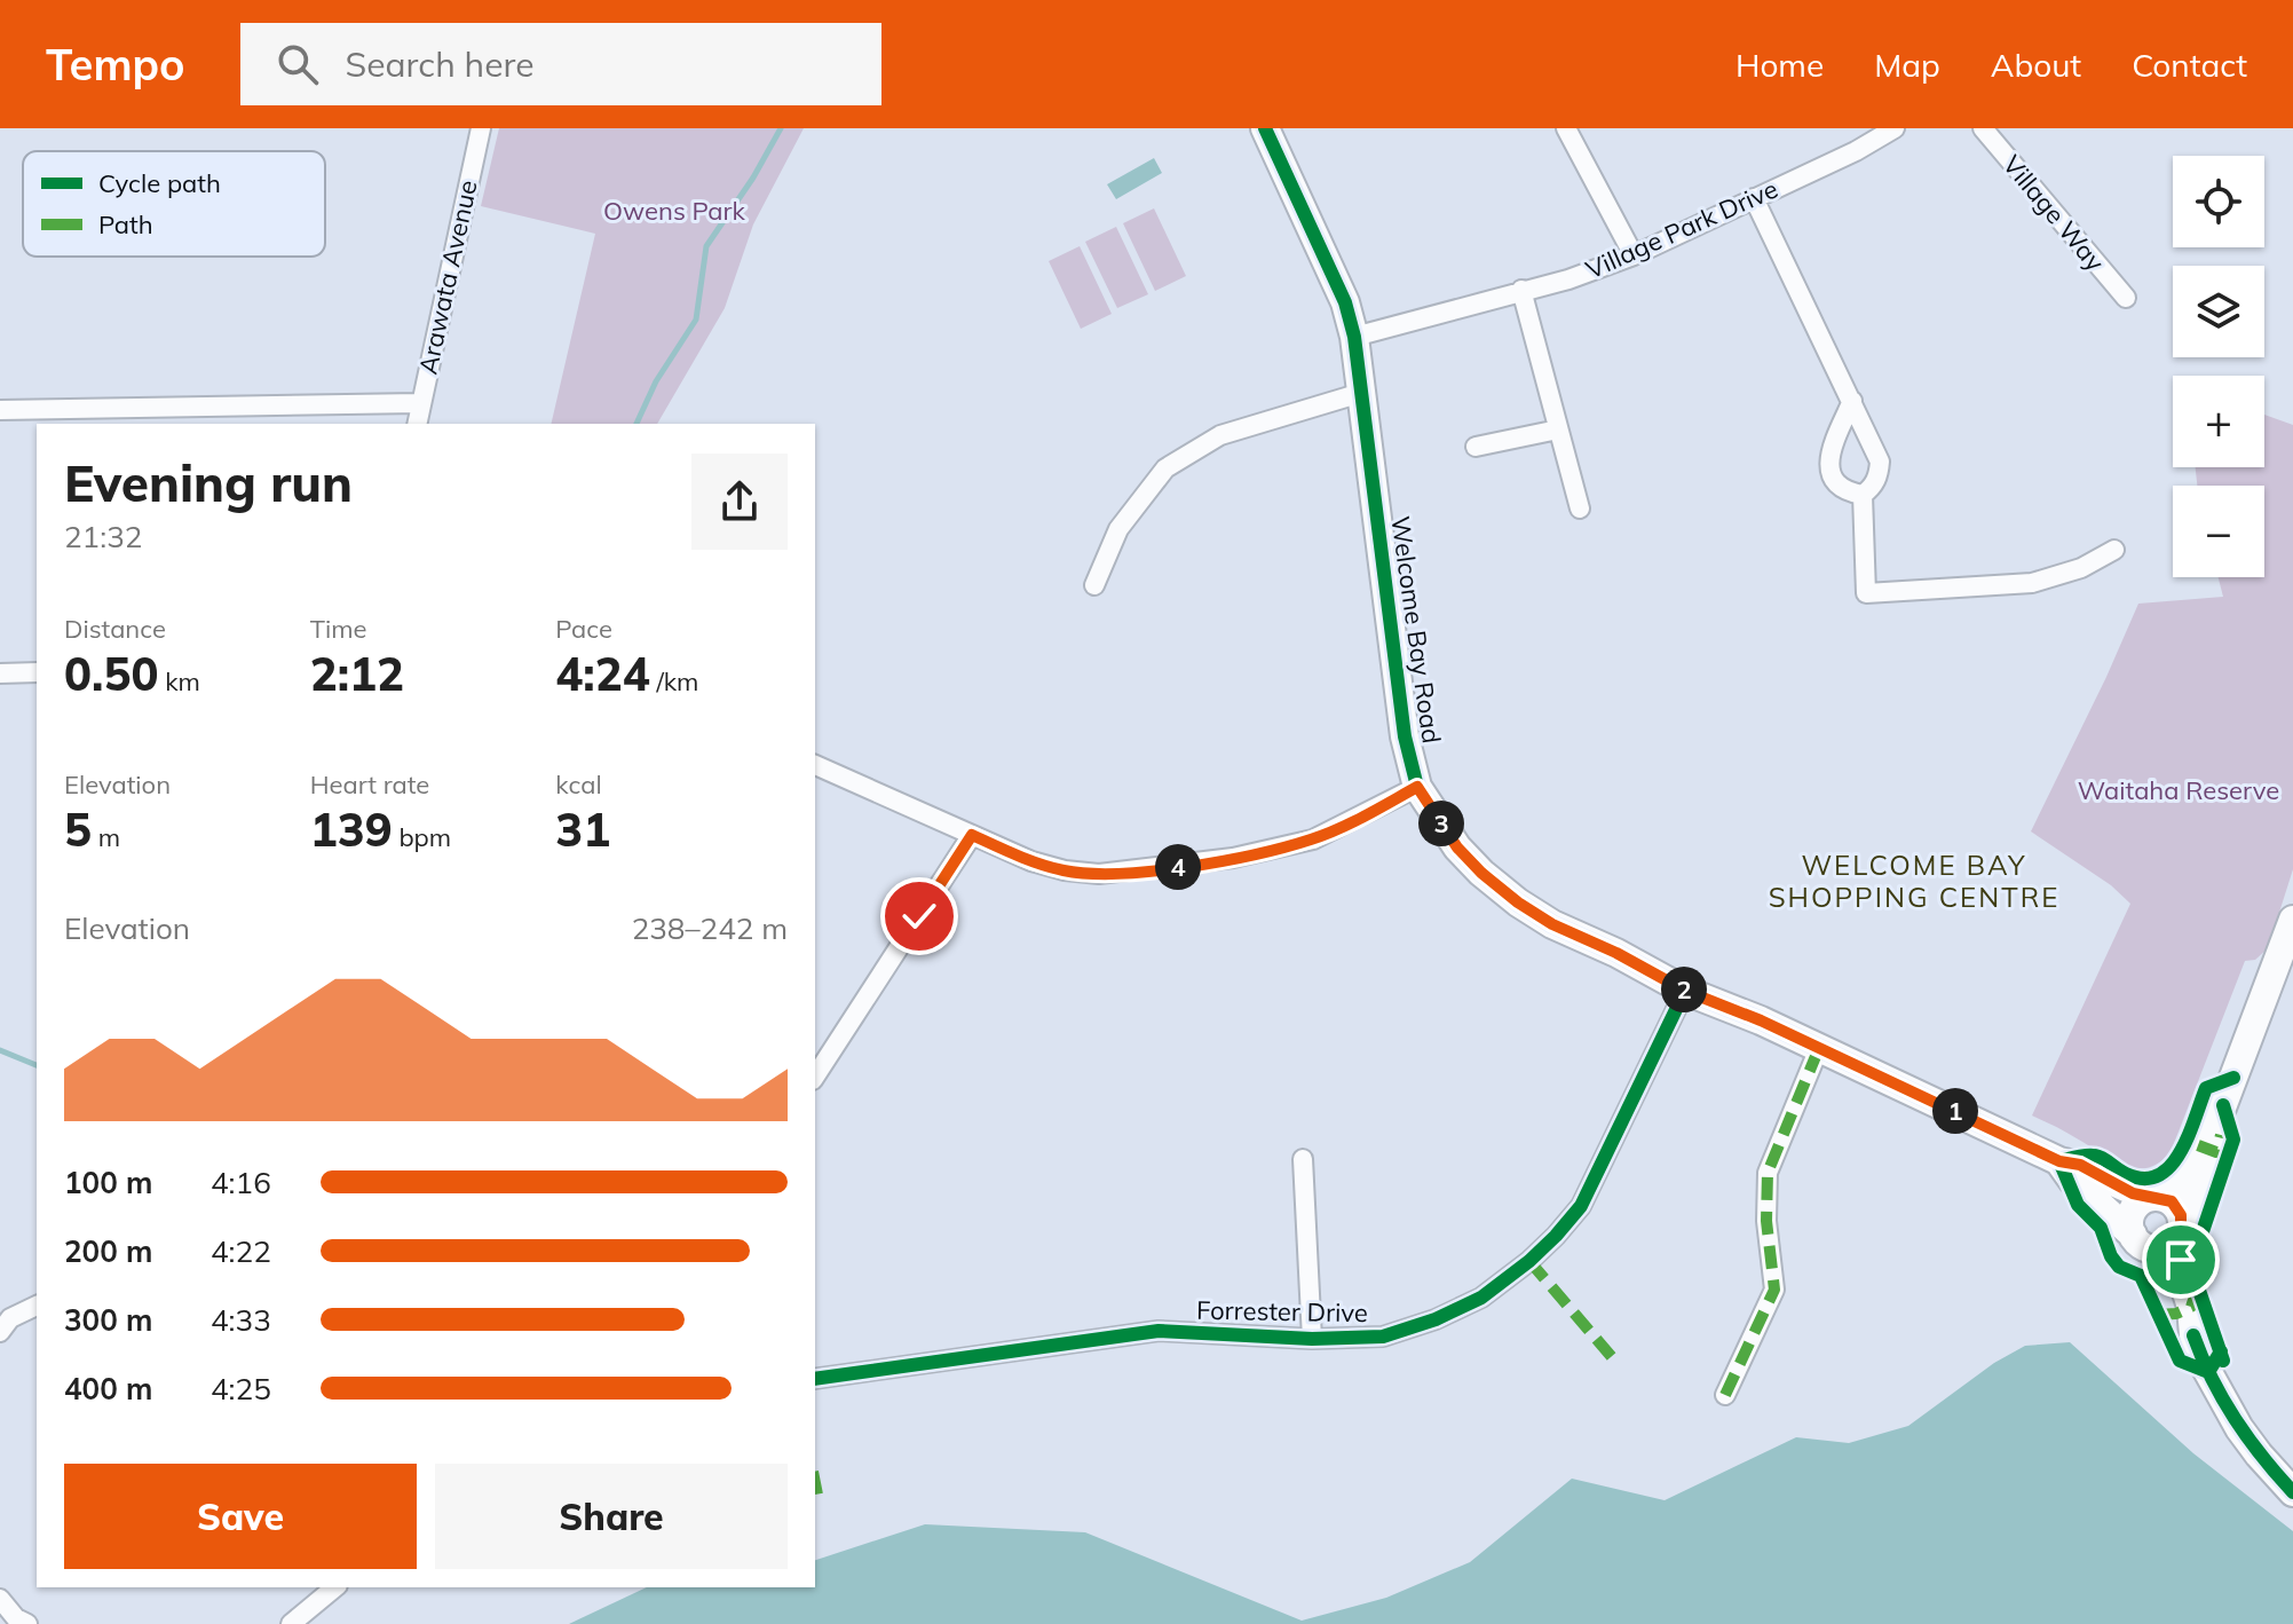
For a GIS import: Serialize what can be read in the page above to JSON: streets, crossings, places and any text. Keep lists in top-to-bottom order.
{
  "streets": {
    "main road": ["Welcome Bay Road"],
    "street": [
      "Village Way",
      "Village Park Drive",
      "Arawata Avenue",
      "Forrester Drive"
    ]
  },
  "crossings": [
    ["Village Park Drive", "Welcome Bay Road"],
    ["Welcome Bay Road", "Forrester Drive"]
  ],
  "districts": ["WELCOME BAY SHOPPING CENTRE"],
  "parks": ["Owens Park", "Waitaha Reserve"],
  "legend": ["Cycle path", "Path"],
  "page": {
    "header": "Tempo",
    "search": "Search here",
    "nav": [
      "Home",
      "Map",
      "About",
      "Contact"
    ],
    "map_buttons": ["+", "−"],
    "heading": ["Evening run", "21:32"],
    "stats": [
      ["Distance", "0.50 km"],
      ["Time", "2:12"],
      ["Pace", "4:24 /km"],
      ["Elevation", "5 m"],
      ["Heart rate", "139 bpm"],
      ["kcal", "31"]
    ],
    "pins": [
      "3",
      "4",
      "2",
      "1"
    ],
    "chart": ["Elevation", "238–242 m"],
    "list": [
      {
        "name": "100 m",
        "note": "4:16"
      },
      {
        "name": "200 m",
        "note": "4:22"
      },
      {
        "name": "300 m",
        "note": "4:33"
      },
      {
        "name": "400 m",
        "note": "4:25"
      }
    ],
    "buttons": ["Save", "Share"]
  }
}
